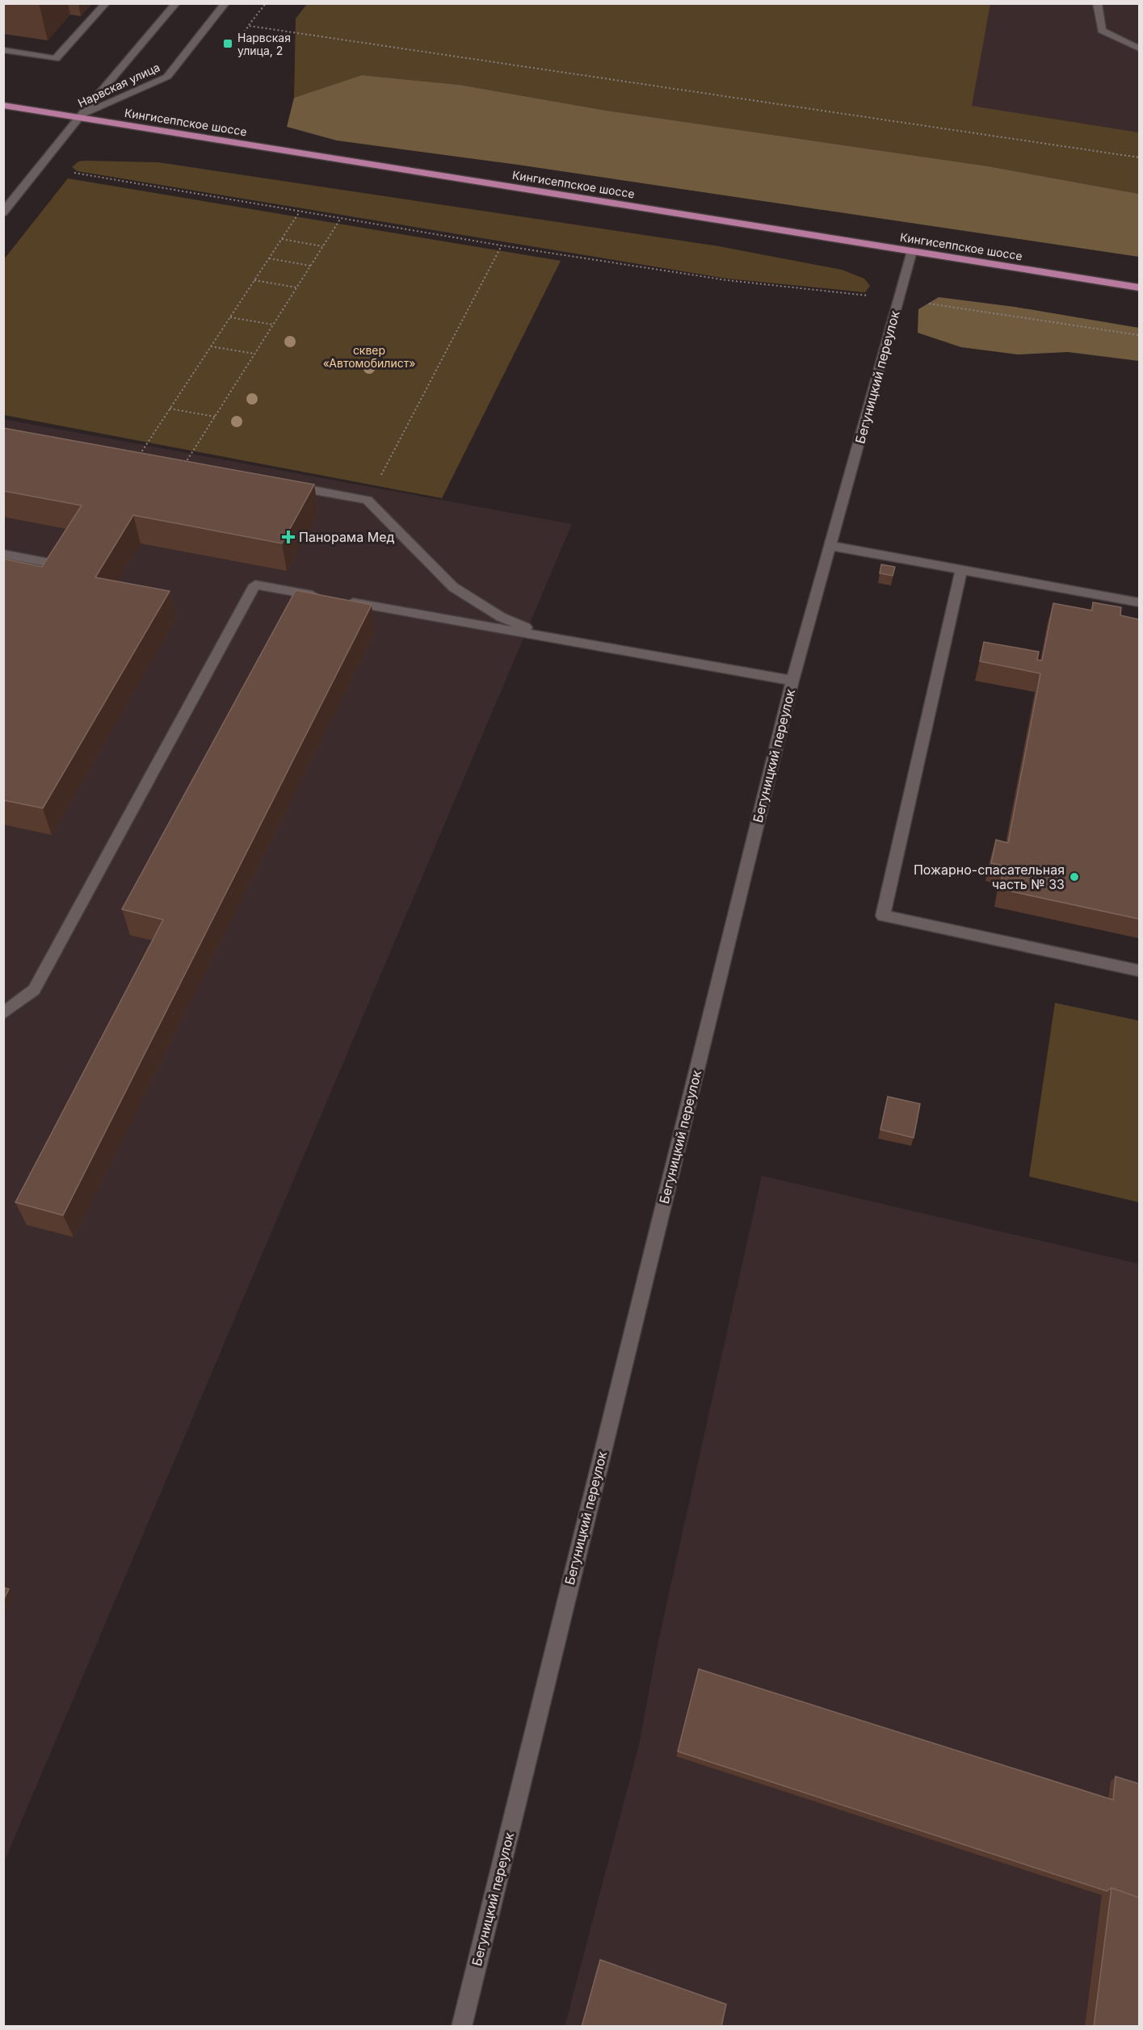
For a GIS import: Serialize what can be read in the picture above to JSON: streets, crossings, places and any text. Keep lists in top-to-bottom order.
{
  "streets": {
    "main road": ["Кингисеппское шоссе"],
    "street": ["Нарвская улица", "Бегуницкий переулок"]
  },
  "crossings": [
    ["Нарвская улица", "Кингисеппское шоссе"],
    ["Кингисеппское шоссе", "Бегуницкий переулок"]
  ],
  "parks": ["сквер «Автомобилист»"],
  "places": {
    "transit": ["Нарвская улица, 2"],
    "health": ["Панорама Мед"],
    "other": ["Пожарно-спасательная часть № 33"]
  }
}
